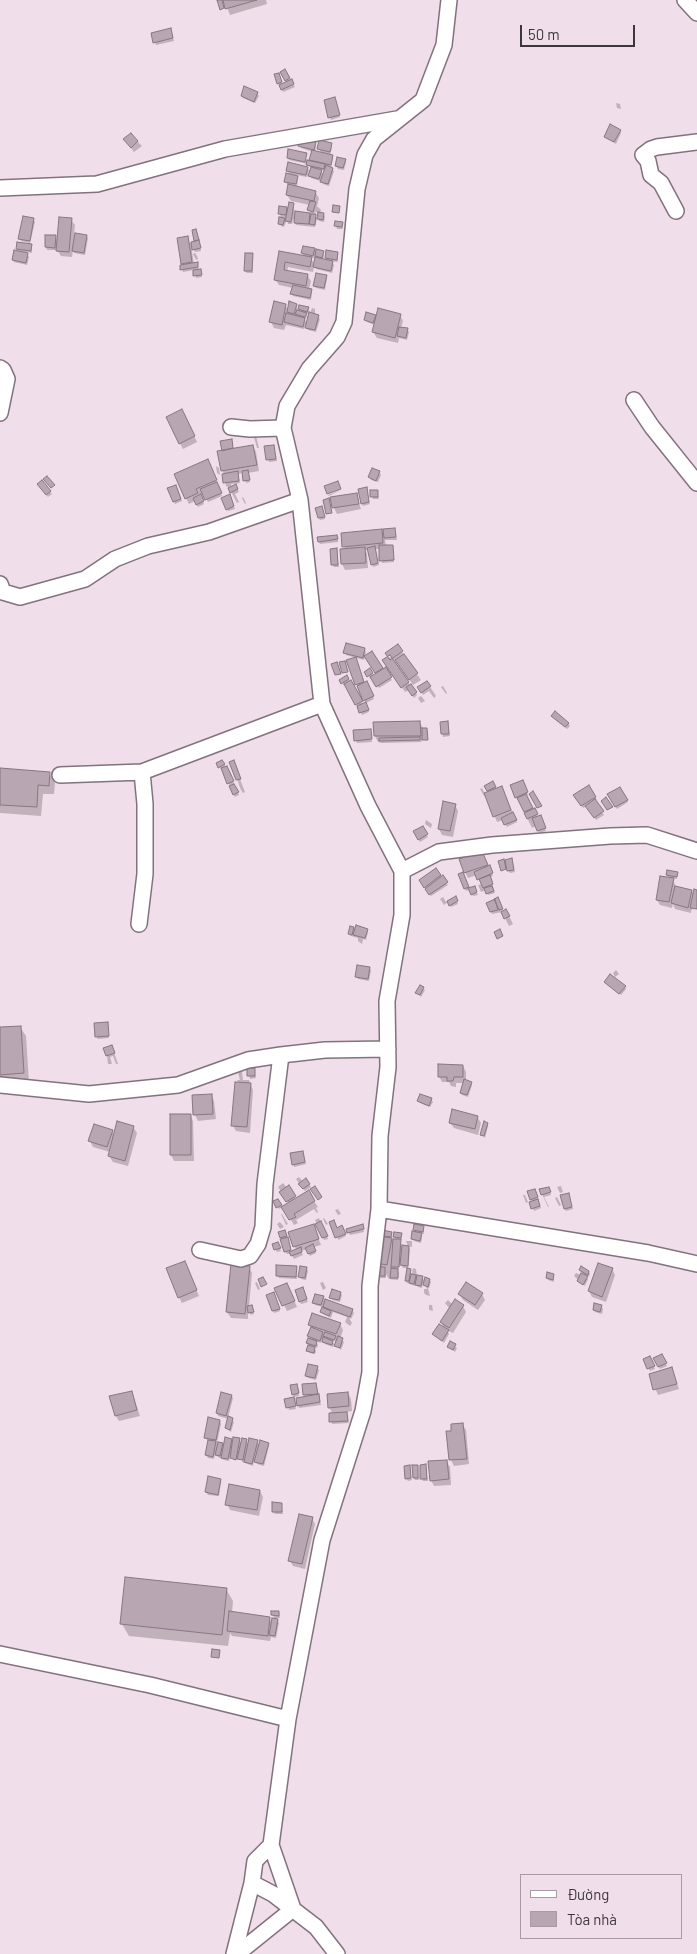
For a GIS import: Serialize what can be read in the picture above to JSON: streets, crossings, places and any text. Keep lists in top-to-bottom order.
{
  "legend": ["Đường", "Tòa nhà"],
  "scale_bar": "50 m"
}
